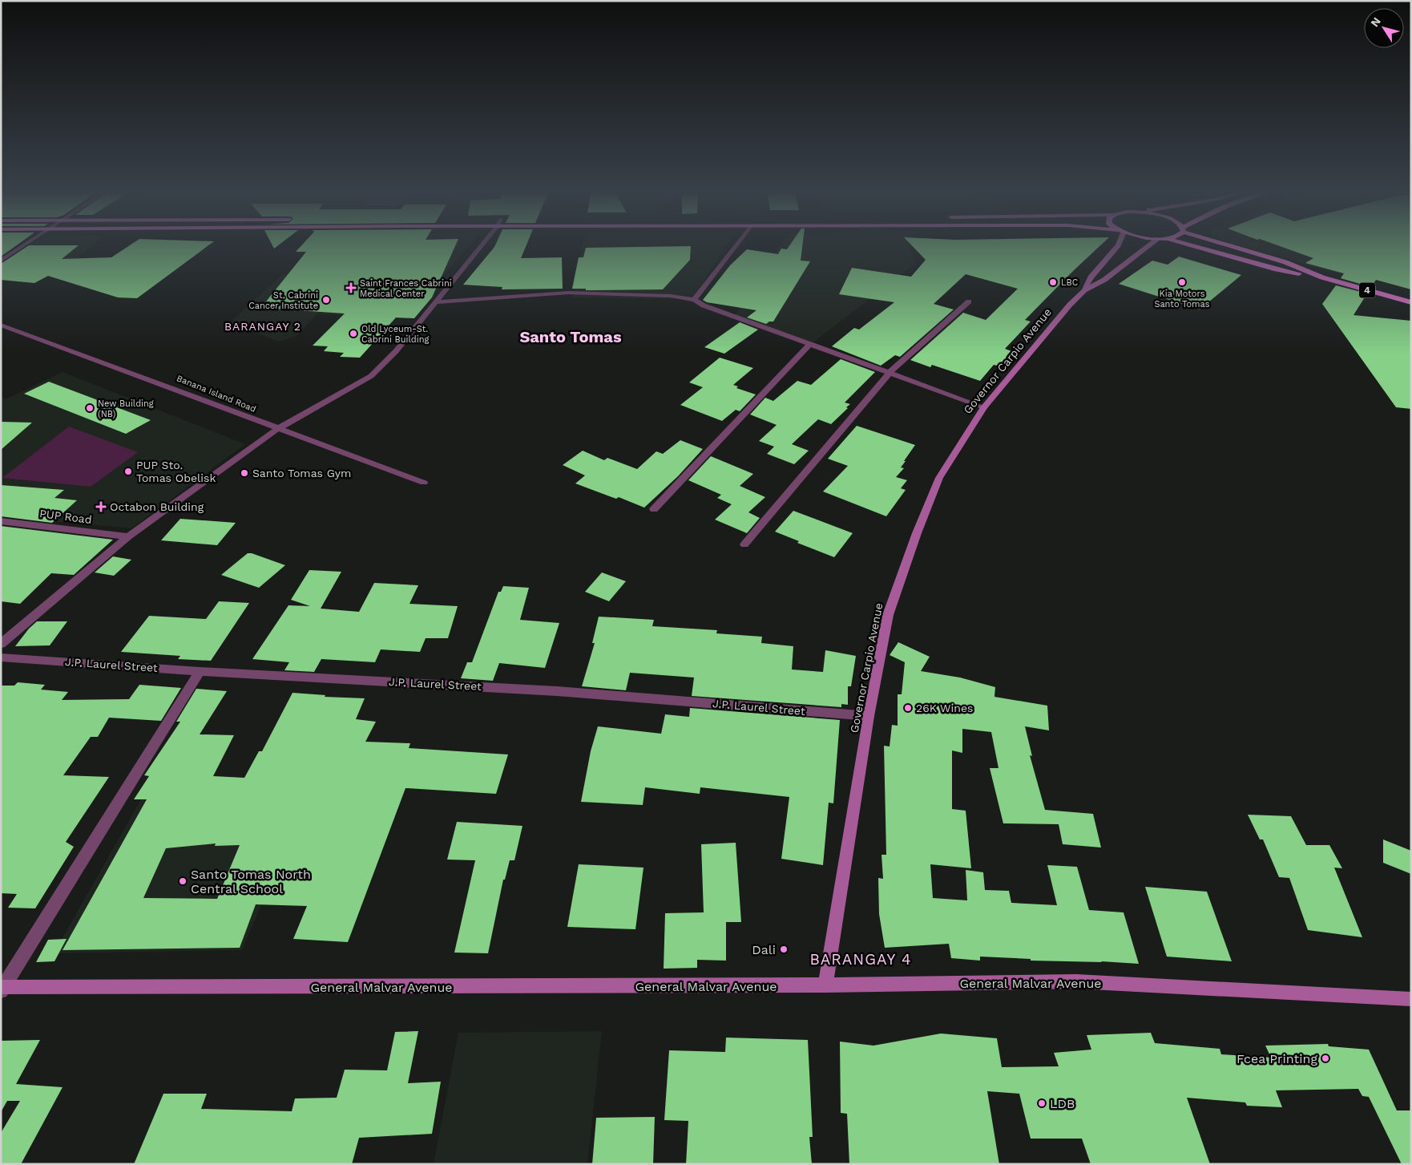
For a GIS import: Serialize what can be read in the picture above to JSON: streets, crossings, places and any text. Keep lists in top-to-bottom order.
{
  "streets": {
    "highway": ["4"],
    "main road": ["Governor Carpio Avenue", "General Malvar Avenue"],
    "street": ["Banana Island Road", "PUP Road", "J.P. Laurel Street"]
  },
  "crossings": [
    ["Governor Carpio Avenue", "J.P. Laurel Street"],
    ["Governor Carpio Avenue", "General Malvar Avenue"]
  ],
  "districts": ["BARANGAY 2", "Santo Tomas", "BARANGAY 4"],
  "places": {
    "other": [
      "LBC",
      "Kia Motors Santo Tomas",
      "St. Cabrini Cancer Institute",
      "Old Lyceum-St. Cabrini Building",
      "New Building (NB)",
      "PUP Sto. Tomas Obelisk",
      "Santo Tomas Gym",
      "26K Wines",
      "Santo Tomas North Central School",
      "Dali",
      "Fcea Printing",
      "LDB"
    ],
    "health": ["Saint Frances Cabrini Medical Center", "Octabon Building"]
  },
  "north": "top left"
}
